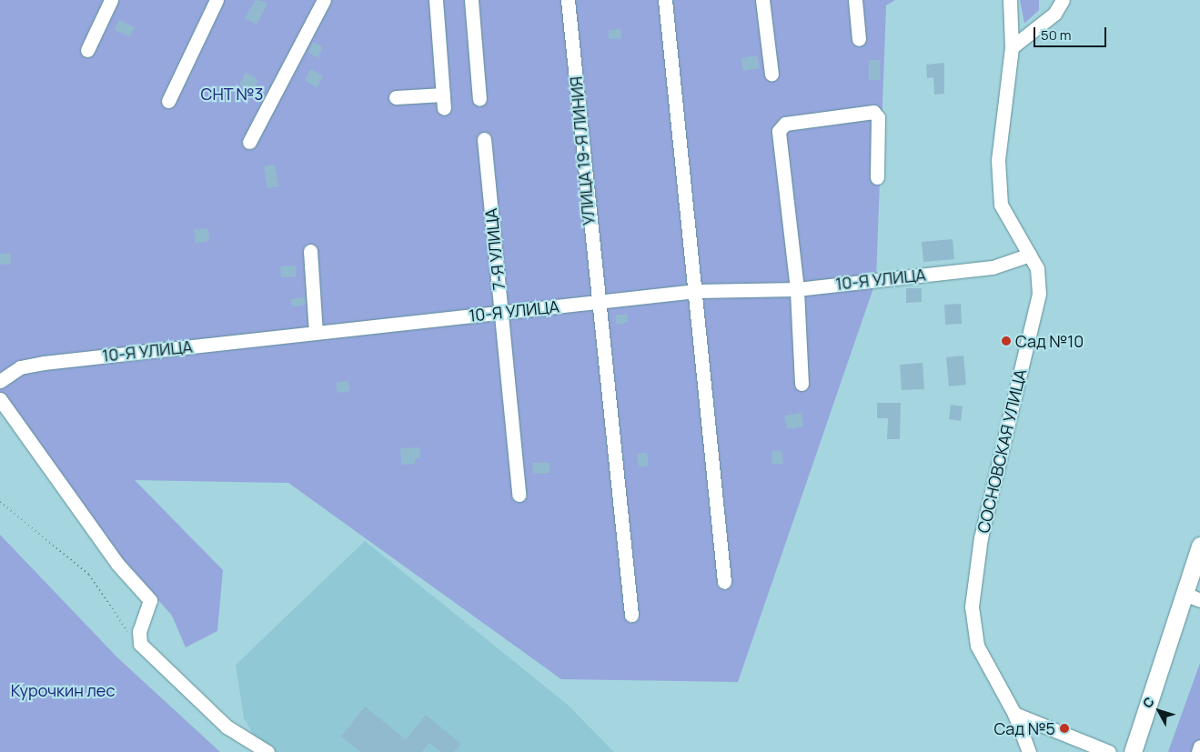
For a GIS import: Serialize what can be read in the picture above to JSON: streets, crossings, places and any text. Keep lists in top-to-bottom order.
{
  "streets": {
    "street": [
      "УЛИЦА 19-Я ЛИНИЯ",
      "7-Я УЛИЦА",
      "10-Я УЛИЦА",
      "СОСНОВСКАЯ УЛИЦА"
    ]
  },
  "crossings": [
    ["УЛИЦА 19-Я ЛИНИЯ", "10-Я УЛИЦА"],
    ["7-Я УЛИЦА", "10-Я УЛИЦА"],
    ["10-Я УЛИЦА", "СОСНОВСКАЯ УЛИЦА"]
  ],
  "parks": ["СНТ №3", "Курочкин лес"],
  "places": ["Сад №10", "Сад №5"],
  "scale_bar": "50 m",
  "north": "top left"
}
